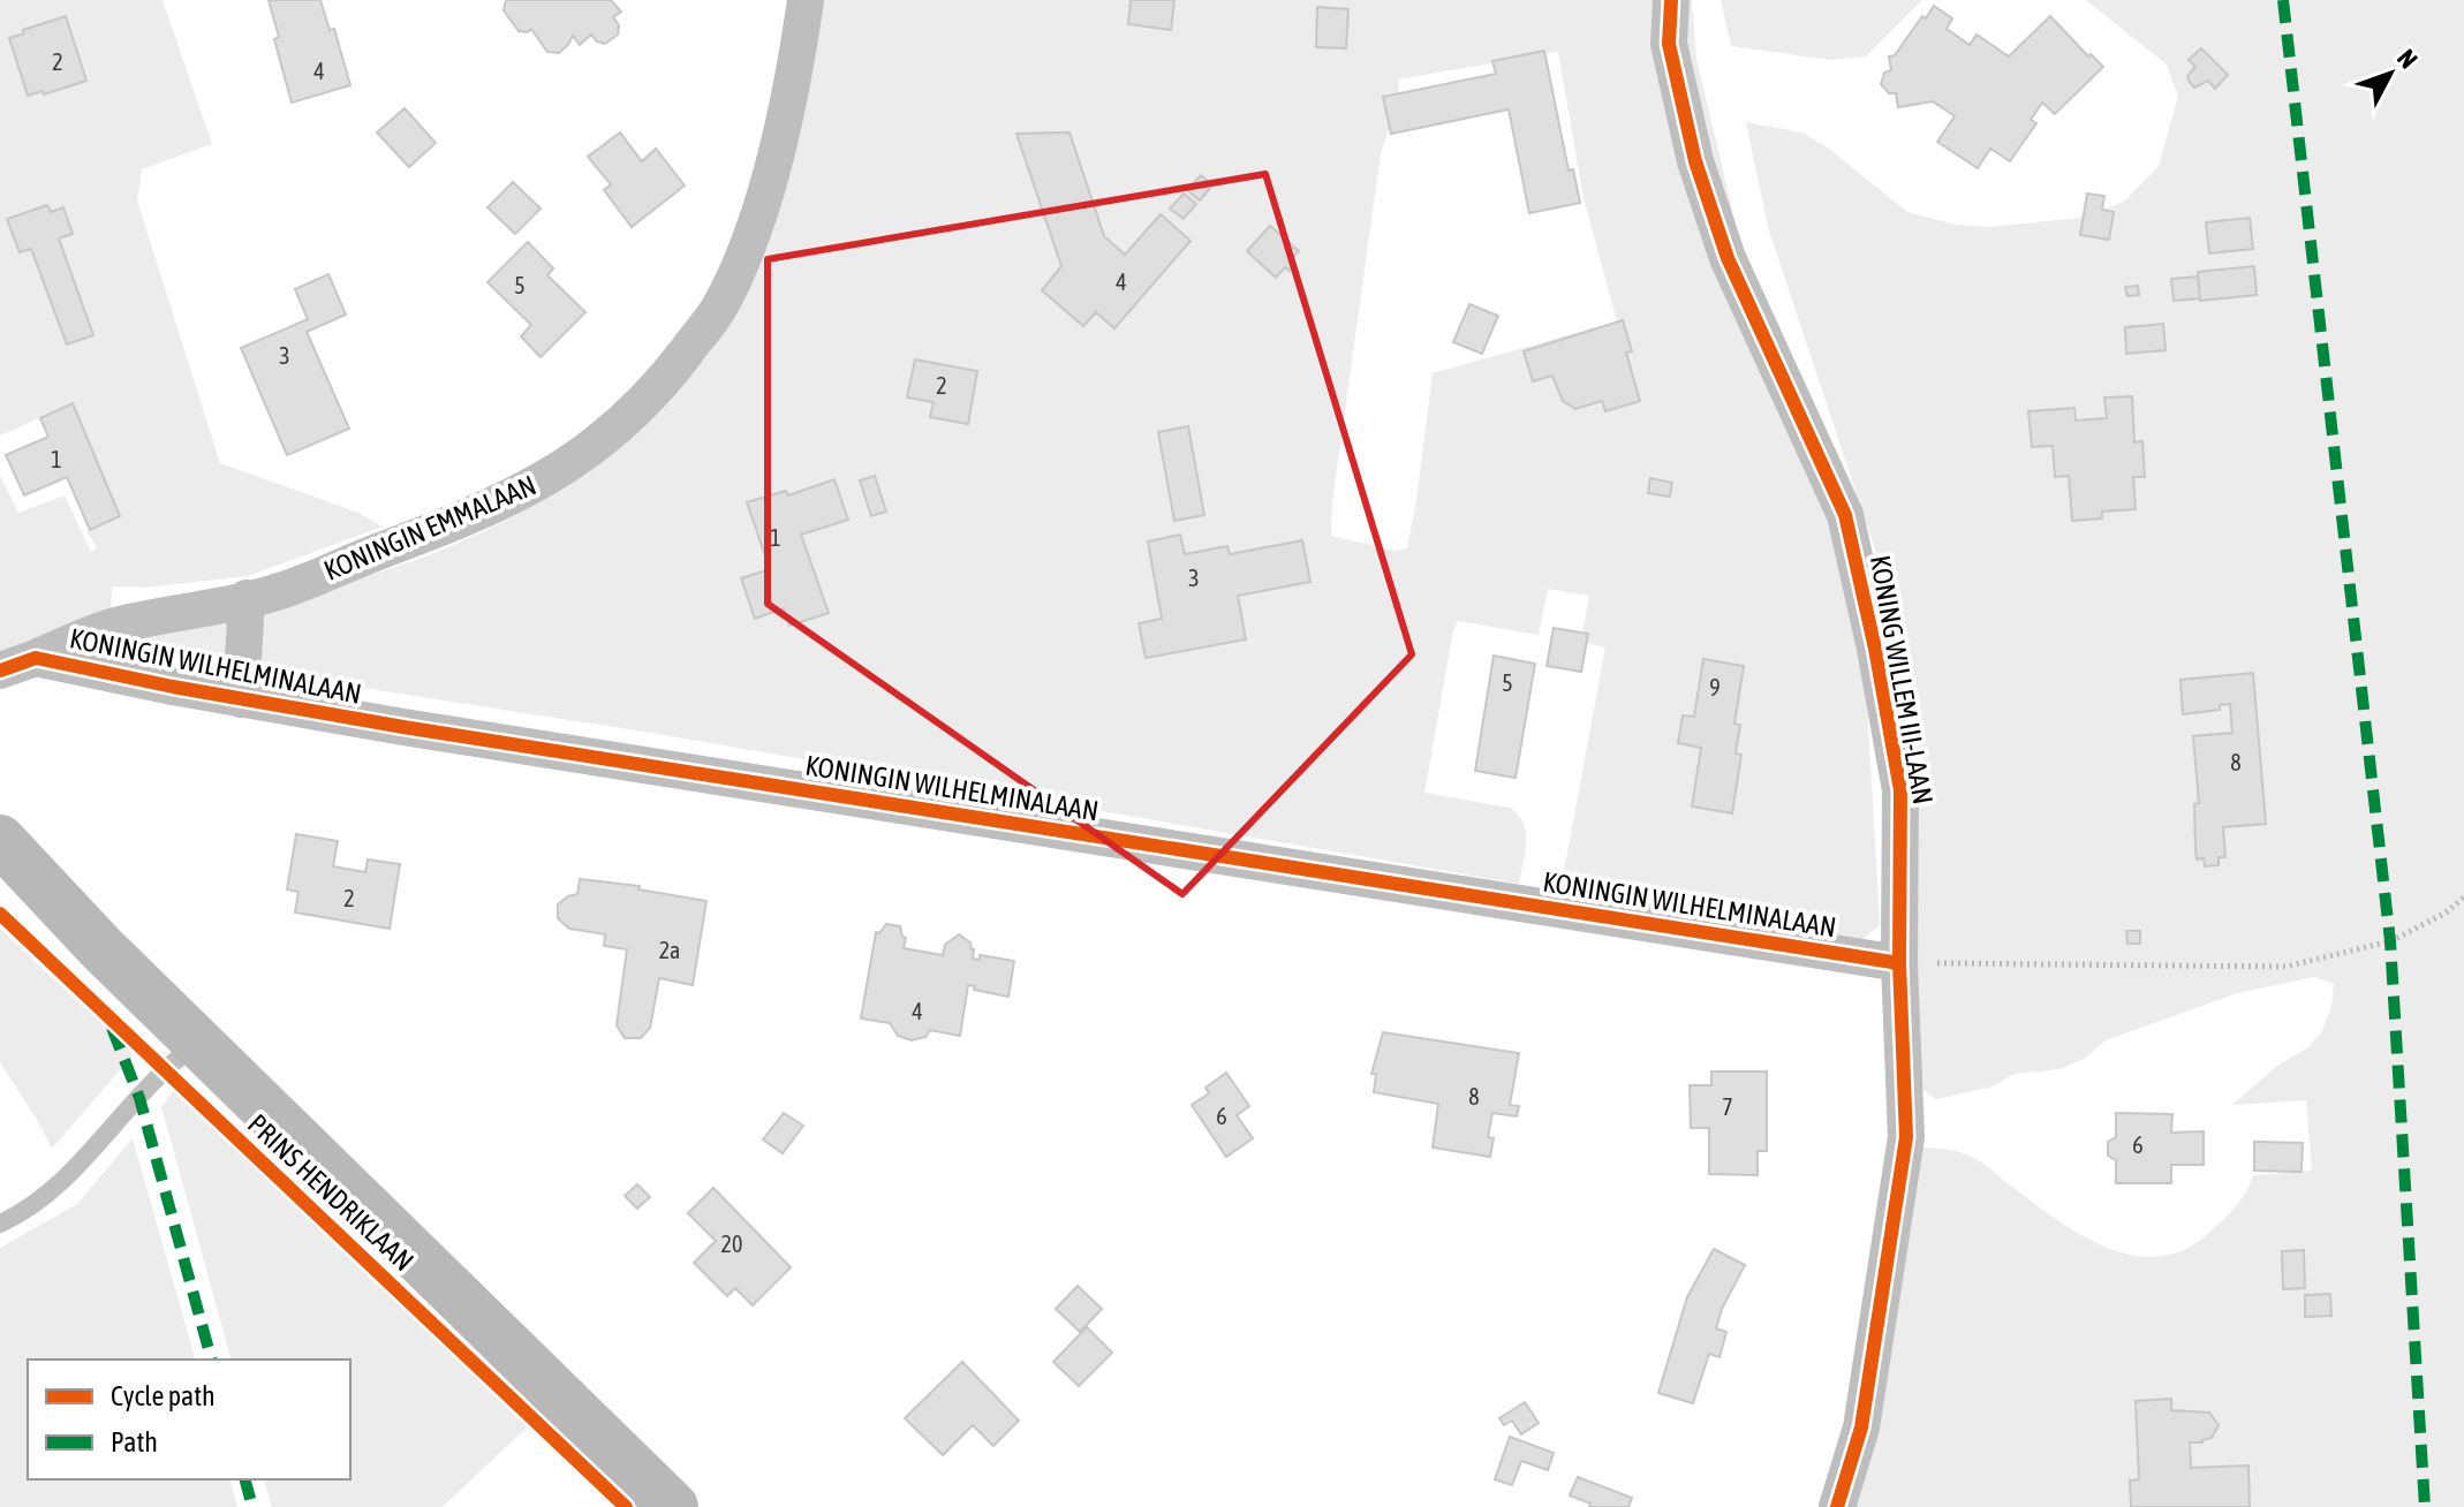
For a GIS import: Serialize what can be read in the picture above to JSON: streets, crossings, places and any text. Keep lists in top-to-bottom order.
{
  "streets": {
    "main road": ["PRINS HENDRIKLAAN"],
    "street": ["KONINGIN EMMALAAN", "KONINGIN WILHELMINALAAN", "KONING WILLEM III-LAAN"]
  },
  "crossings": [
    ["KONINGIN EMMALAAN", "KONINGIN WILHELMINALAAN"],
    ["KONINGIN WILHELMINALAAN", "KONING WILLEM III-LAAN"]
  ],
  "house_numbers": [
    "2",
    "4",
    "4",
    "5",
    "3",
    "2",
    "1",
    "1",
    "3",
    "5",
    "9",
    "8",
    "2",
    "2a",
    "4",
    "8",
    "7",
    "6",
    "6",
    "20"
  ],
  "legend": ["Cycle path", "Path"],
  "north": "top right"
}
